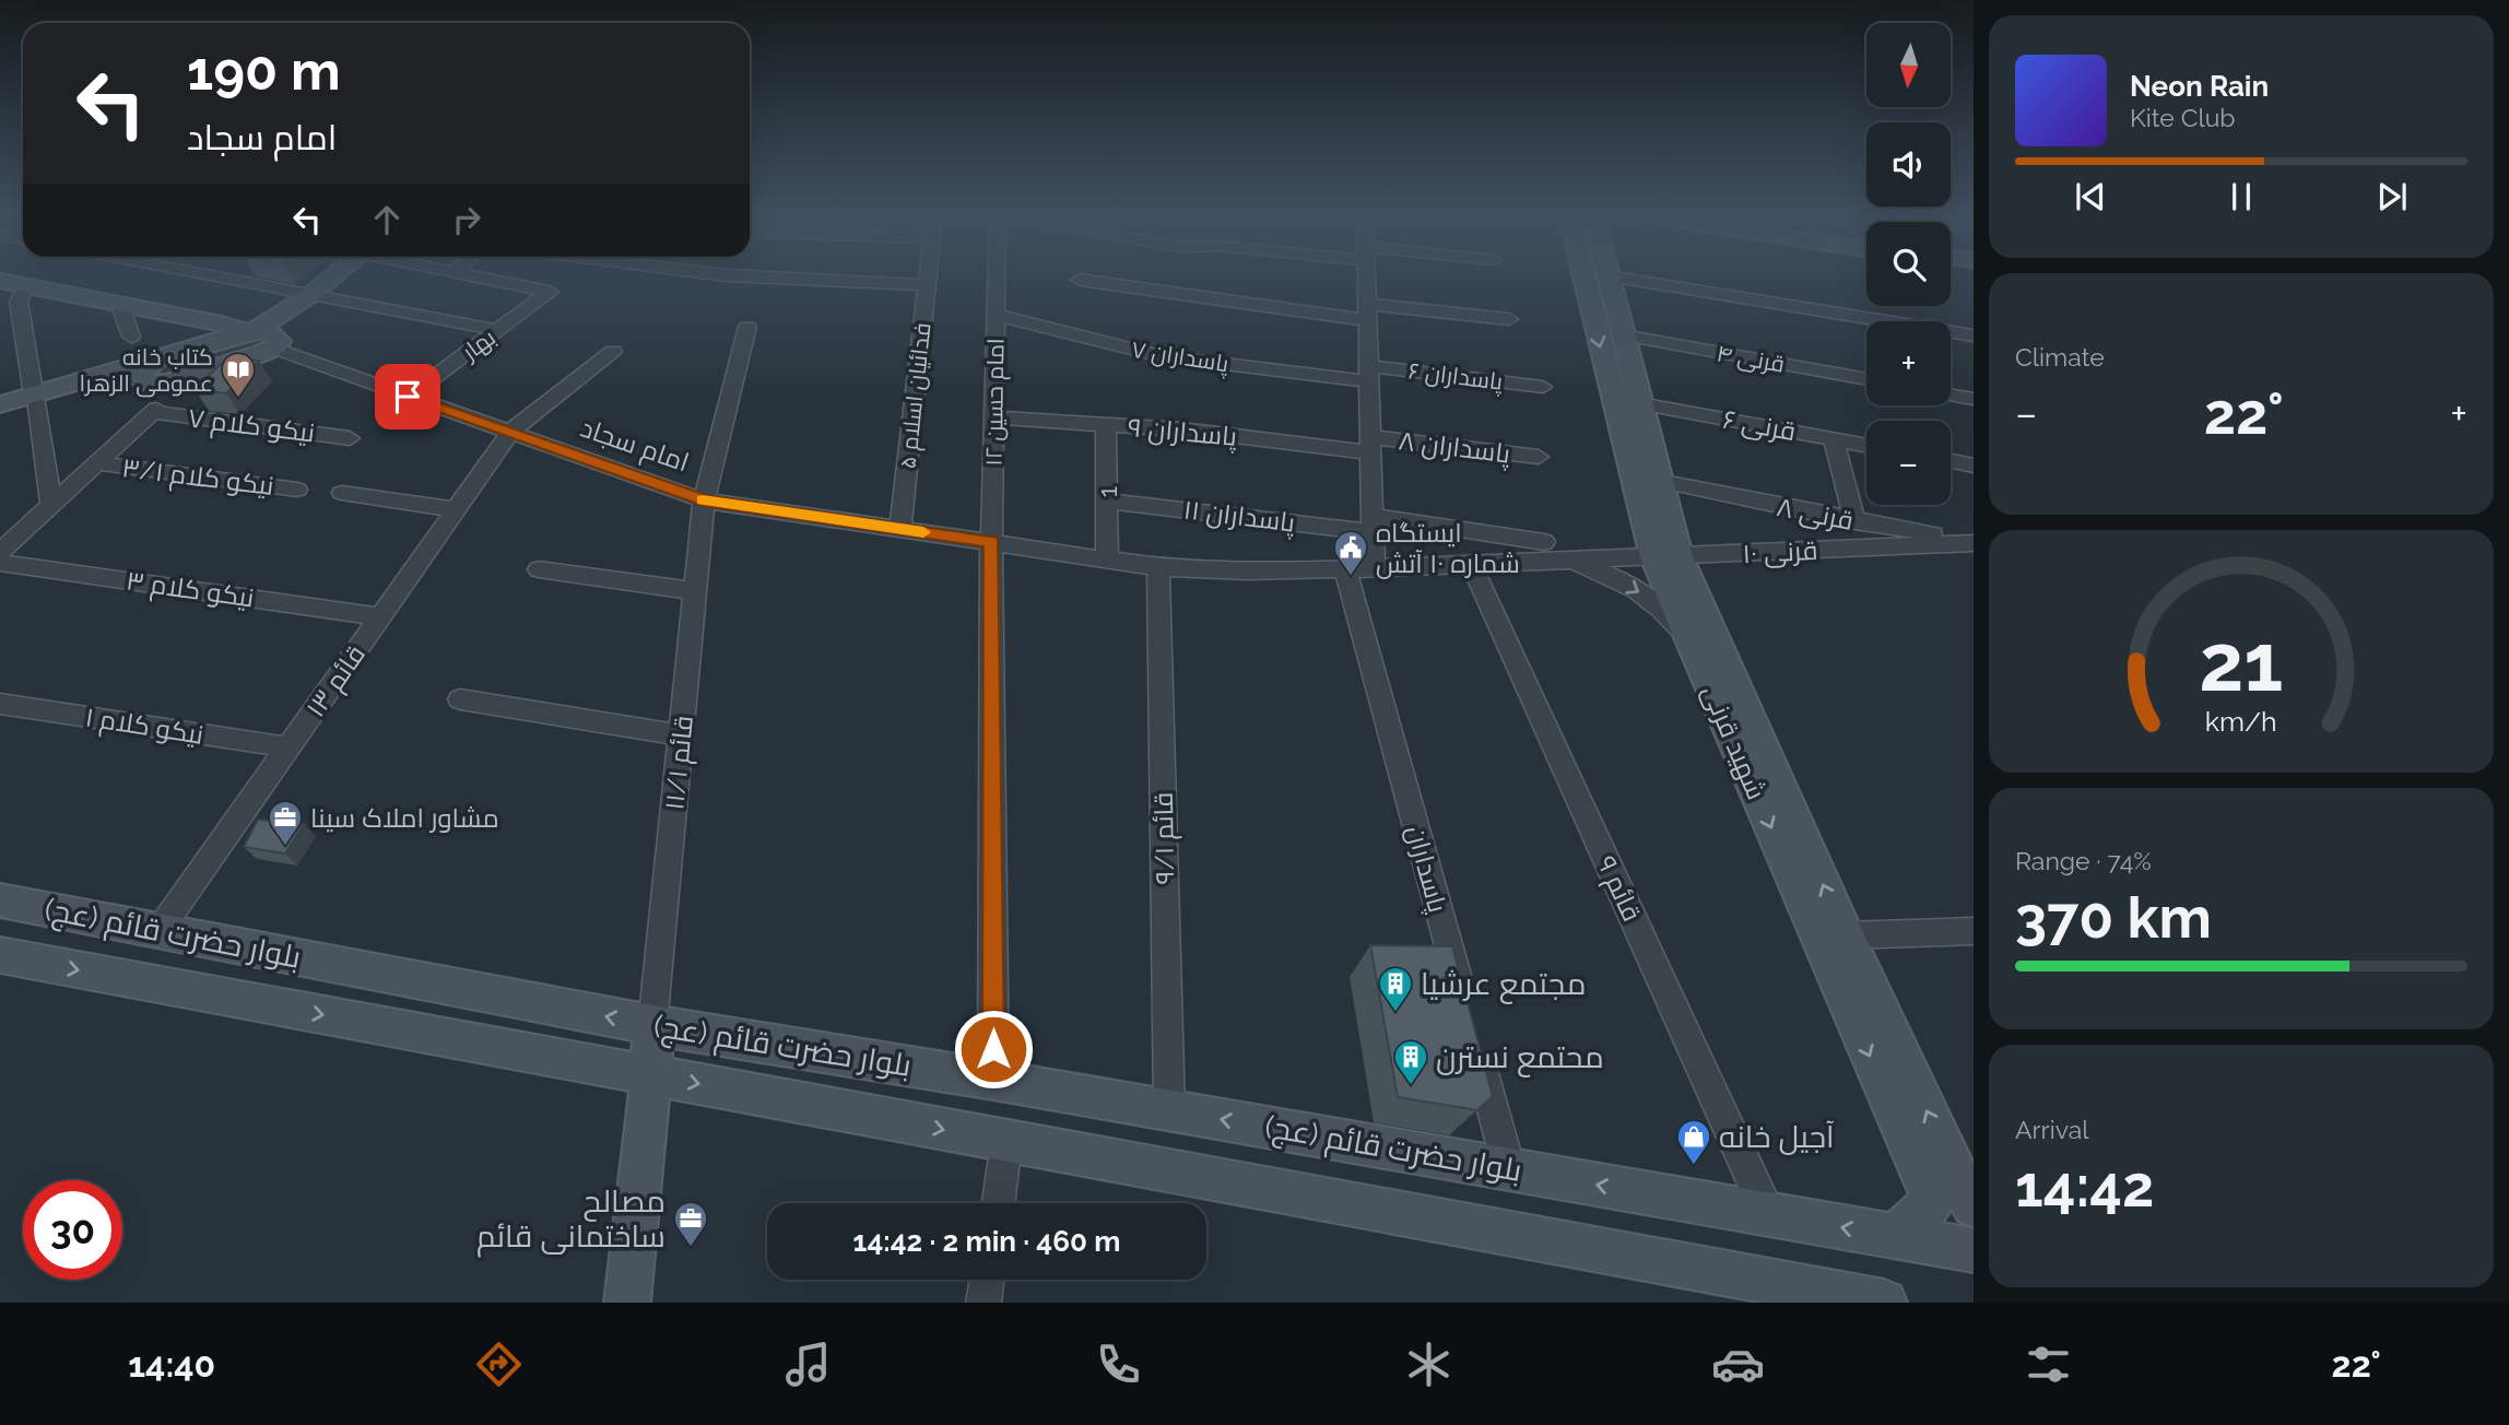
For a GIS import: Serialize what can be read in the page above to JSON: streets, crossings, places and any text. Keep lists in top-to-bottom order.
{
  "streets": {
    "main road": ["شهید قرنی", "بلوار حضرت قائم (عج)"],
    "street": [
      "بهار",
      "پاسداران ۷",
      "قرنی ۴",
      "پاسداران ۶",
      "فدائیان اسلام ۵",
      "امام حسین ۱۲",
      "نیکو کلام ٧",
      "قرنی ۶",
      "پاسداران ۹",
      "امام سجاد",
      "پاسداران ۸",
      "نیکو کلام ۳/۱",
      "1",
      "قرنی ۸",
      "پاسداران ۱۱",
      "قرنی ۱۰",
      "نیکو کلام ۳",
      "قائم ۱۳",
      "نیکو کلام ۱",
      "قائم ۱۱/۱",
      "قائم ۹/۱",
      "پاسداران",
      "قائم ۹"
    ]
  },
  "crossings": [
    ["بهار", "امام سجاد"],
    ["پاسداران ۷", "پاسداران ۶"],
    ["پاسداران ۷", "امام حسین ۱۲"],
    ["قرنی ۴", "شهید قرنی"],
    ["فدائیان اسلام ۵", "امام سجاد"],
    ["امام حسین ۱۲", "پاسداران ۹"],
    ["امام حسین ۱۲", "امام سجاد"],
    ["امام حسین ۱۲", "بلوار حضرت قائم (عج)"],
    ["قرنی ۶", "شهید قرنی"],
    ["پاسداران ۹", "پاسداران ۸"],
    ["پاسداران ۹", "1"],
    ["امام سجاد", "1"],
    ["امام سجاد", "قرنی ۱۰"],
    ["امام سجاد", "قائم ۱۳"],
    ["امام سجاد", "قائم ۱۱/۱"],
    ["امام سجاد", "قائم ۹/۱"],
    ["امام سجاد", "پاسداران"],
    ["1", "پاسداران ۱۱"],
    ["قرنی ۸", "قرنی ۱۰"],
    ["قرنی ۸", "شهید قرنی"],
    ["قرنی ۱۰", "شهید قرنی"],
    ["قرنی ۱۰", "پاسداران"],
    ["قرنی ۱۰", "قائم ۹"],
    ["نیکو کلام ۳", "قائم ۱۳"],
    ["قائم ۱۳", "نیکو کلام ۱"],
    ["قائم ۱۳", "بلوار حضرت قائم (عج)"],
    ["قائم ۱۱/۱", "بلوار حضرت قائم (عج)"],
    ["قائم ۹/۱", "بلوار حضرت قائم (عج)"],
    ["قائم ۹", "بلوار حضرت قائم (عج)"]
  ],
  "places": {
    "library": ["کتاب خانه عمومی الزهرا"],
    "public building": ["ایستگاه شماره ۱۰ آتش"],
    "office": ["مشاور املاک سینا", "مصالح ساختمانی قائم"],
    "building": ["مجتمع عرشیا", "محتمع نسترن"],
    "shop": ["آجیل خانه"]
  },
  "north": "bottom",
  "page": {
    "map_buttons": ["+", "−"],
    "turn": ["190 m", "امام سجاد"],
    "song": ["Neon Rain", "Kite Club"],
    "tile": [
      "Climate",
      ["Range · 74%", "370 km"],
      ["Arrival", "14:42"]
    ],
    "heat": ["−", "22°", "+"],
    "limit": "30",
    "trip": "14:42 · 2 min · 460 m",
    "tabs": ["14:40", "22°"],
    "gauge": ["21", "km/h"]
  }
}
